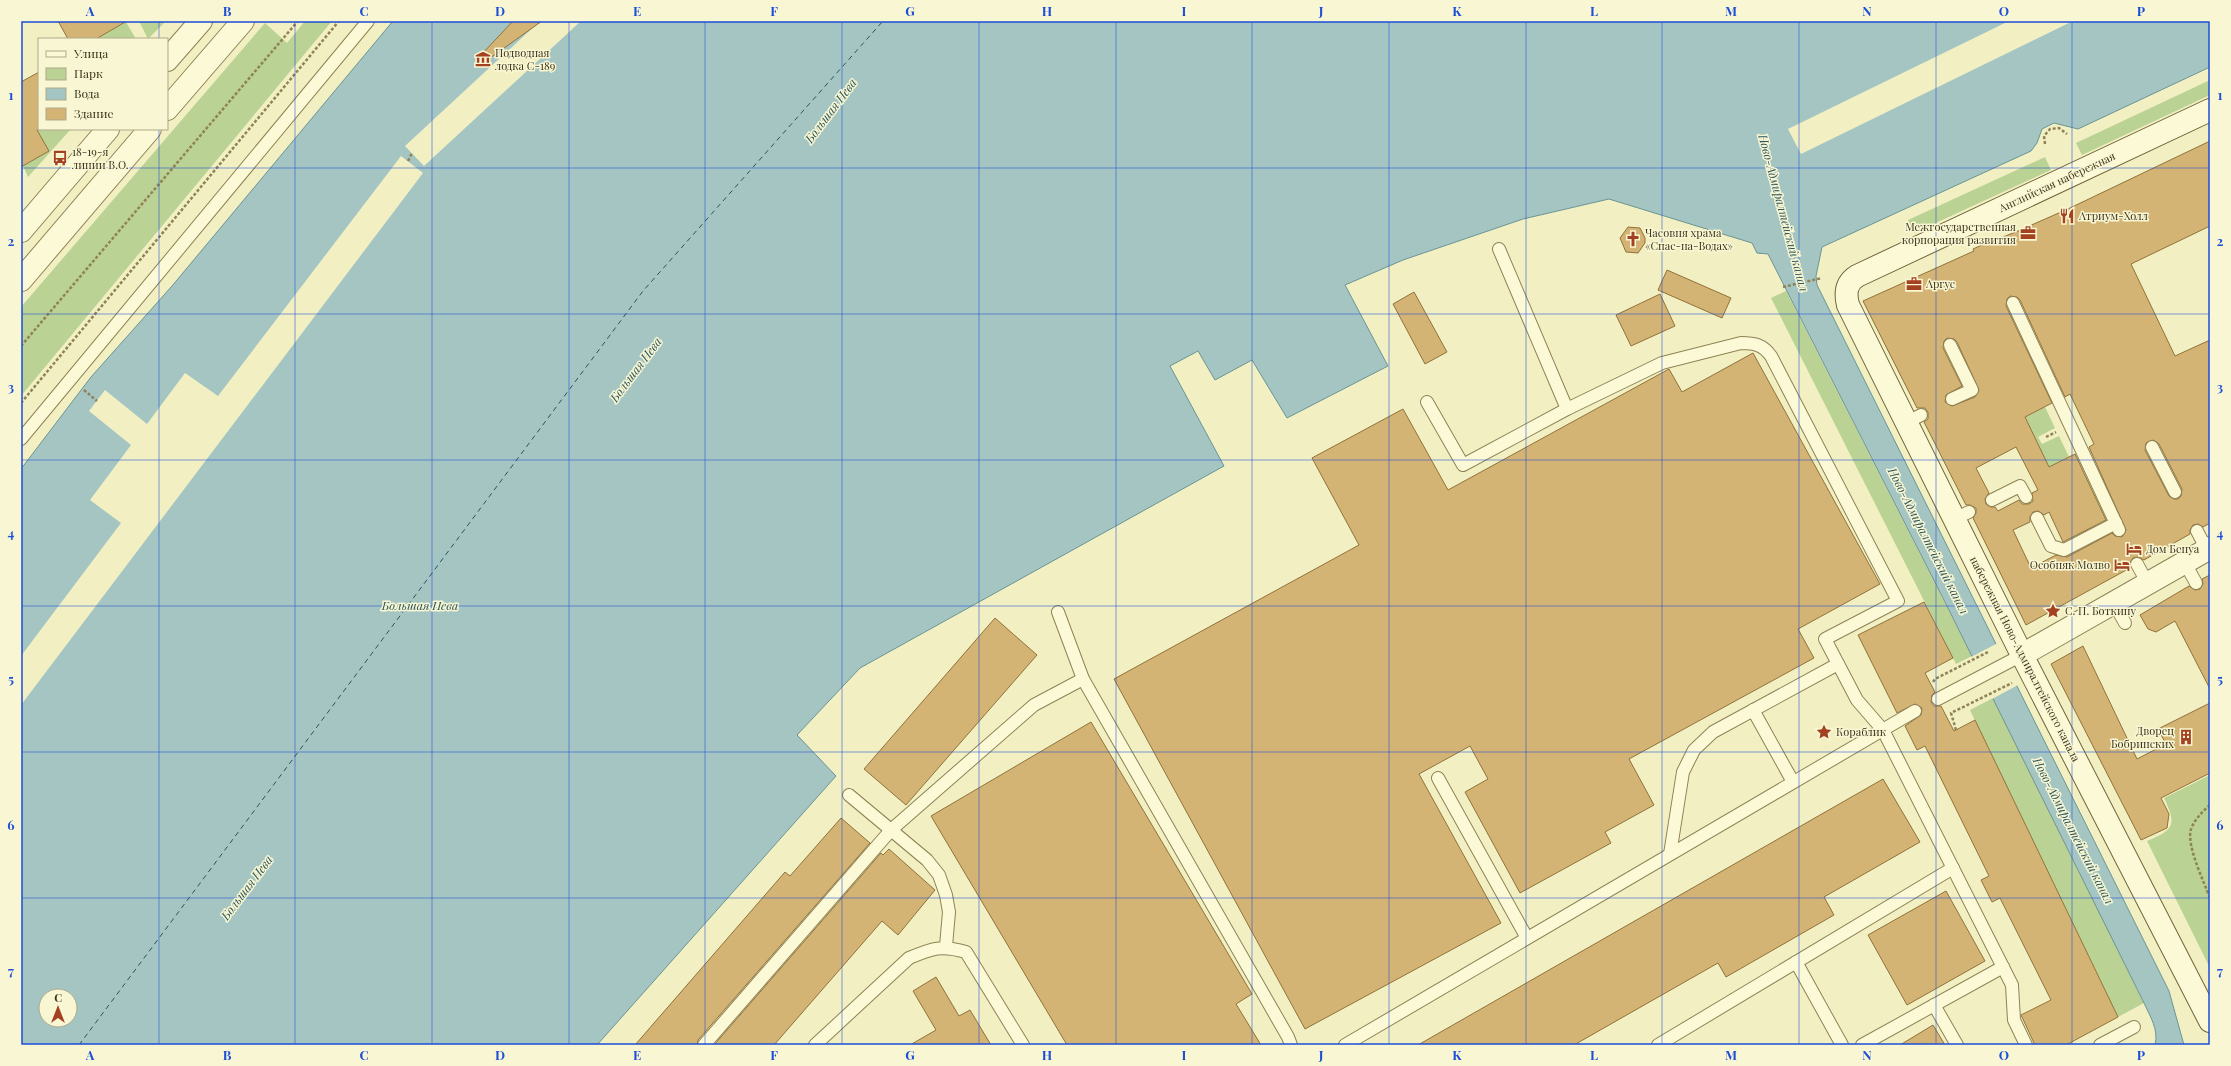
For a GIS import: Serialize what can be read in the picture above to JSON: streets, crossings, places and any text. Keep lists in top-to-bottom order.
{
  "streets": {
    "main road": ["Английская набережная", "набережная Ново-Адмиралтейского канала"]
  },
  "crossings": [
    ["Английская набережная", "набережная Ново-Адмиралтейского канала"]
  ],
  "water": ["Большая Нева", "Ново-Адмиралтейский канал"],
  "places": {
    "museum": ["Подводная лодка С-189"],
    "bus stop": ["18-19-я линии В.О."],
    "restaurant": ["Атриум-Холл"],
    "office": ["Межгосударственная корпорация развития", "Аргус"],
    "church": ["Часовня храма «Спас-на-Водах»"],
    "hotel": ["Дом Бенуа", "Особняк Молво"],
    "place": ["С. П. Боткину", "Кораблик"],
    "building": ["Дворец Бобринских"]
  },
  "legend": [
    "Улица",
    "Парк",
    "Вода",
    "Здание"
  ],
  "north": "top",
  "grid": {
    "columns": [
      "A",
      "B",
      "C",
      "D",
      "E",
      "F",
      "G",
      "H",
      "I",
      "J",
      "K",
      "L",
      "M",
      "N",
      "O",
      "P"
    ],
    "rows": [
      "1",
      "2",
      "3",
      "4",
      "5",
      "6",
      "7"
    ]
  }
}
